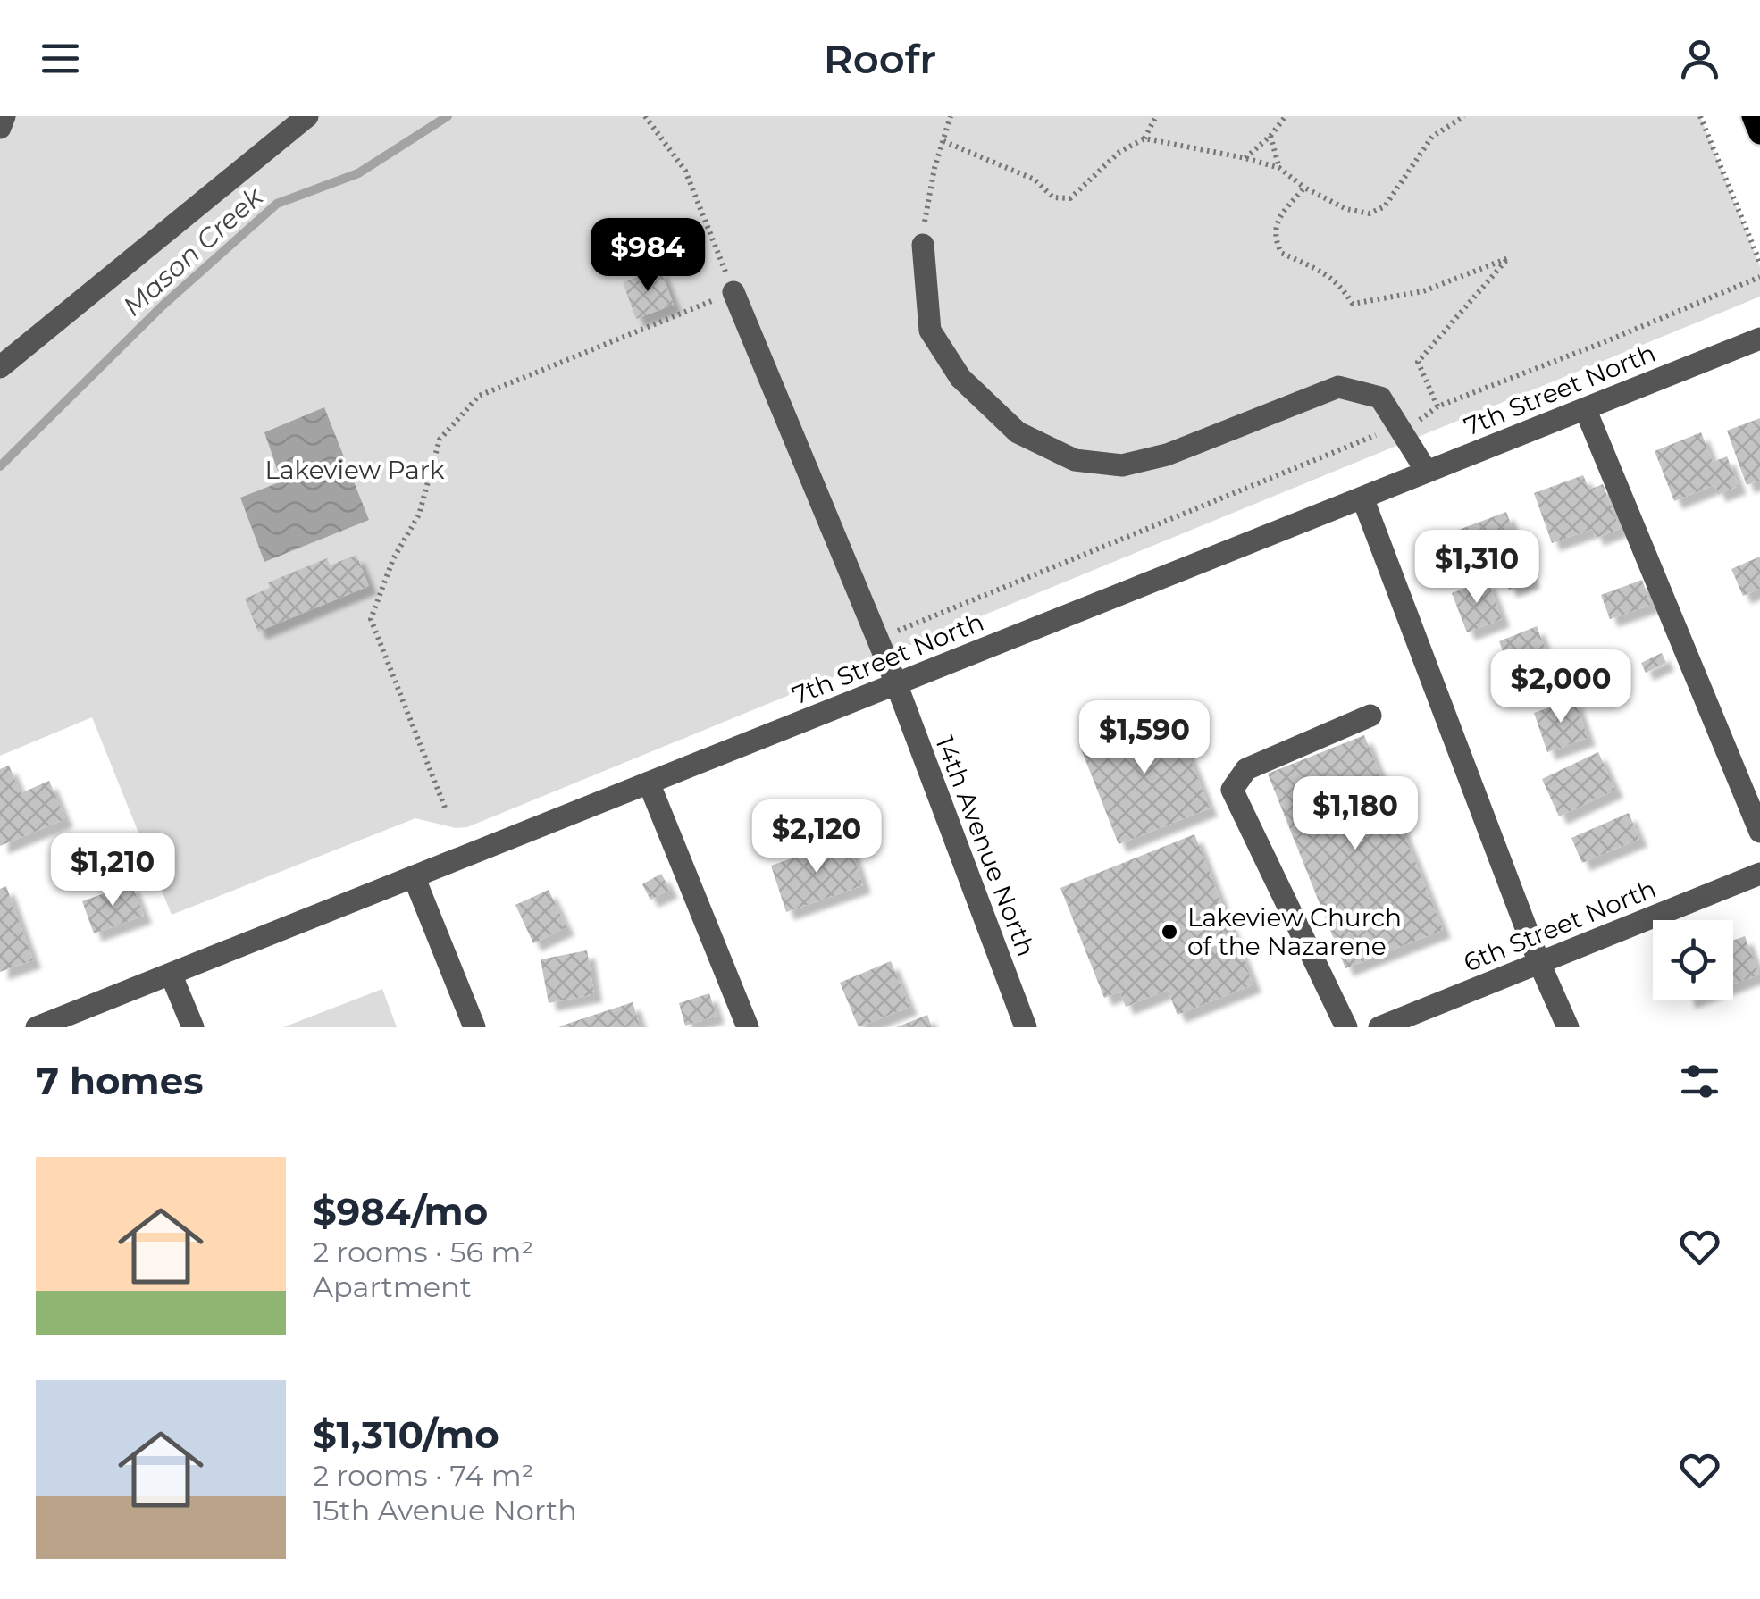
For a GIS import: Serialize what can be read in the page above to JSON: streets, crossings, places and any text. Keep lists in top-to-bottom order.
{
  "streets": {
    "street": ["7th Street North", "14th Avenue North", "6th Street North"]
  },
  "crossings": [
    ["7th Street North", "14th Avenue North"]
  ],
  "water": ["Mason Creek"],
  "parks": ["Lakeview Park"],
  "places": ["Lakeview Church of the Nazarene"],
  "page": {
    "header": "Roofr",
    "price": [
      "$984",
      "$1,310",
      "$2,000",
      "$1,590",
      "$1,180",
      "$2,120",
      "$1,210"
    ],
    "heading": "7 homes",
    "list": [
      {
        "name": "$984/mo",
        "note": "2 rooms · 56 m² · Apartment"
      },
      {
        "name": "$1,310/mo",
        "note": "2 rooms · 74 m² · 15th Avenue North"
      }
    ]
  }
}
